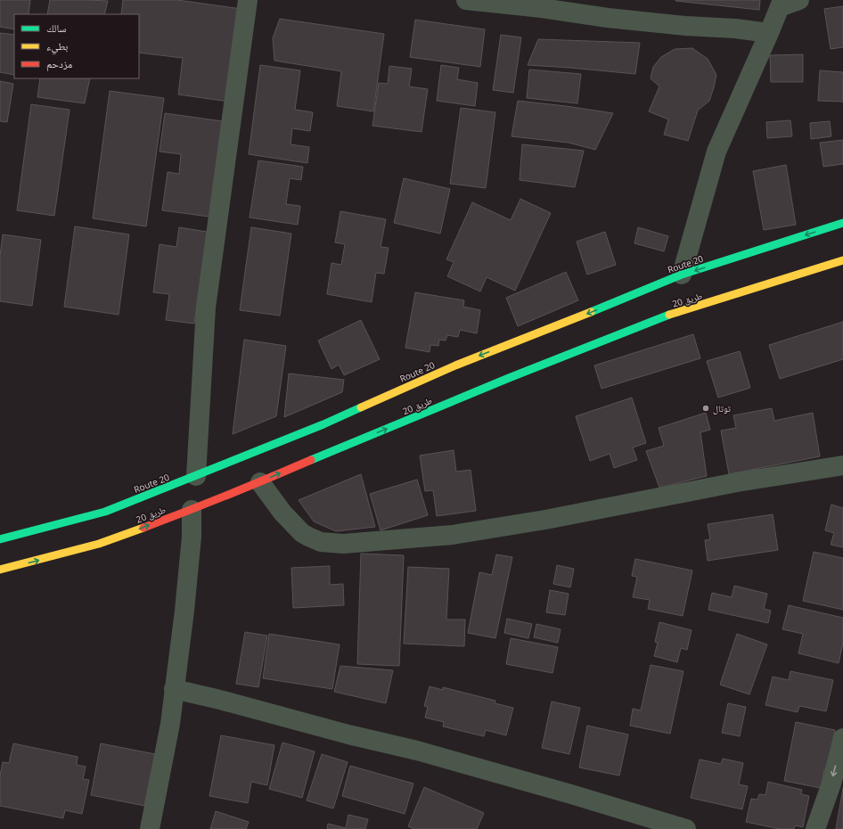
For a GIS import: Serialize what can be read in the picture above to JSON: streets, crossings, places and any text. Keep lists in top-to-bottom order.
{
  "streets": {
    "main road": ["Route 20", "طريق 20"]
  },
  "one_way": ["Route 20", "طريق 20"],
  "places": ["توتال"],
  "legend": ["سالك", "بطيء", "مزدحم"]
}
